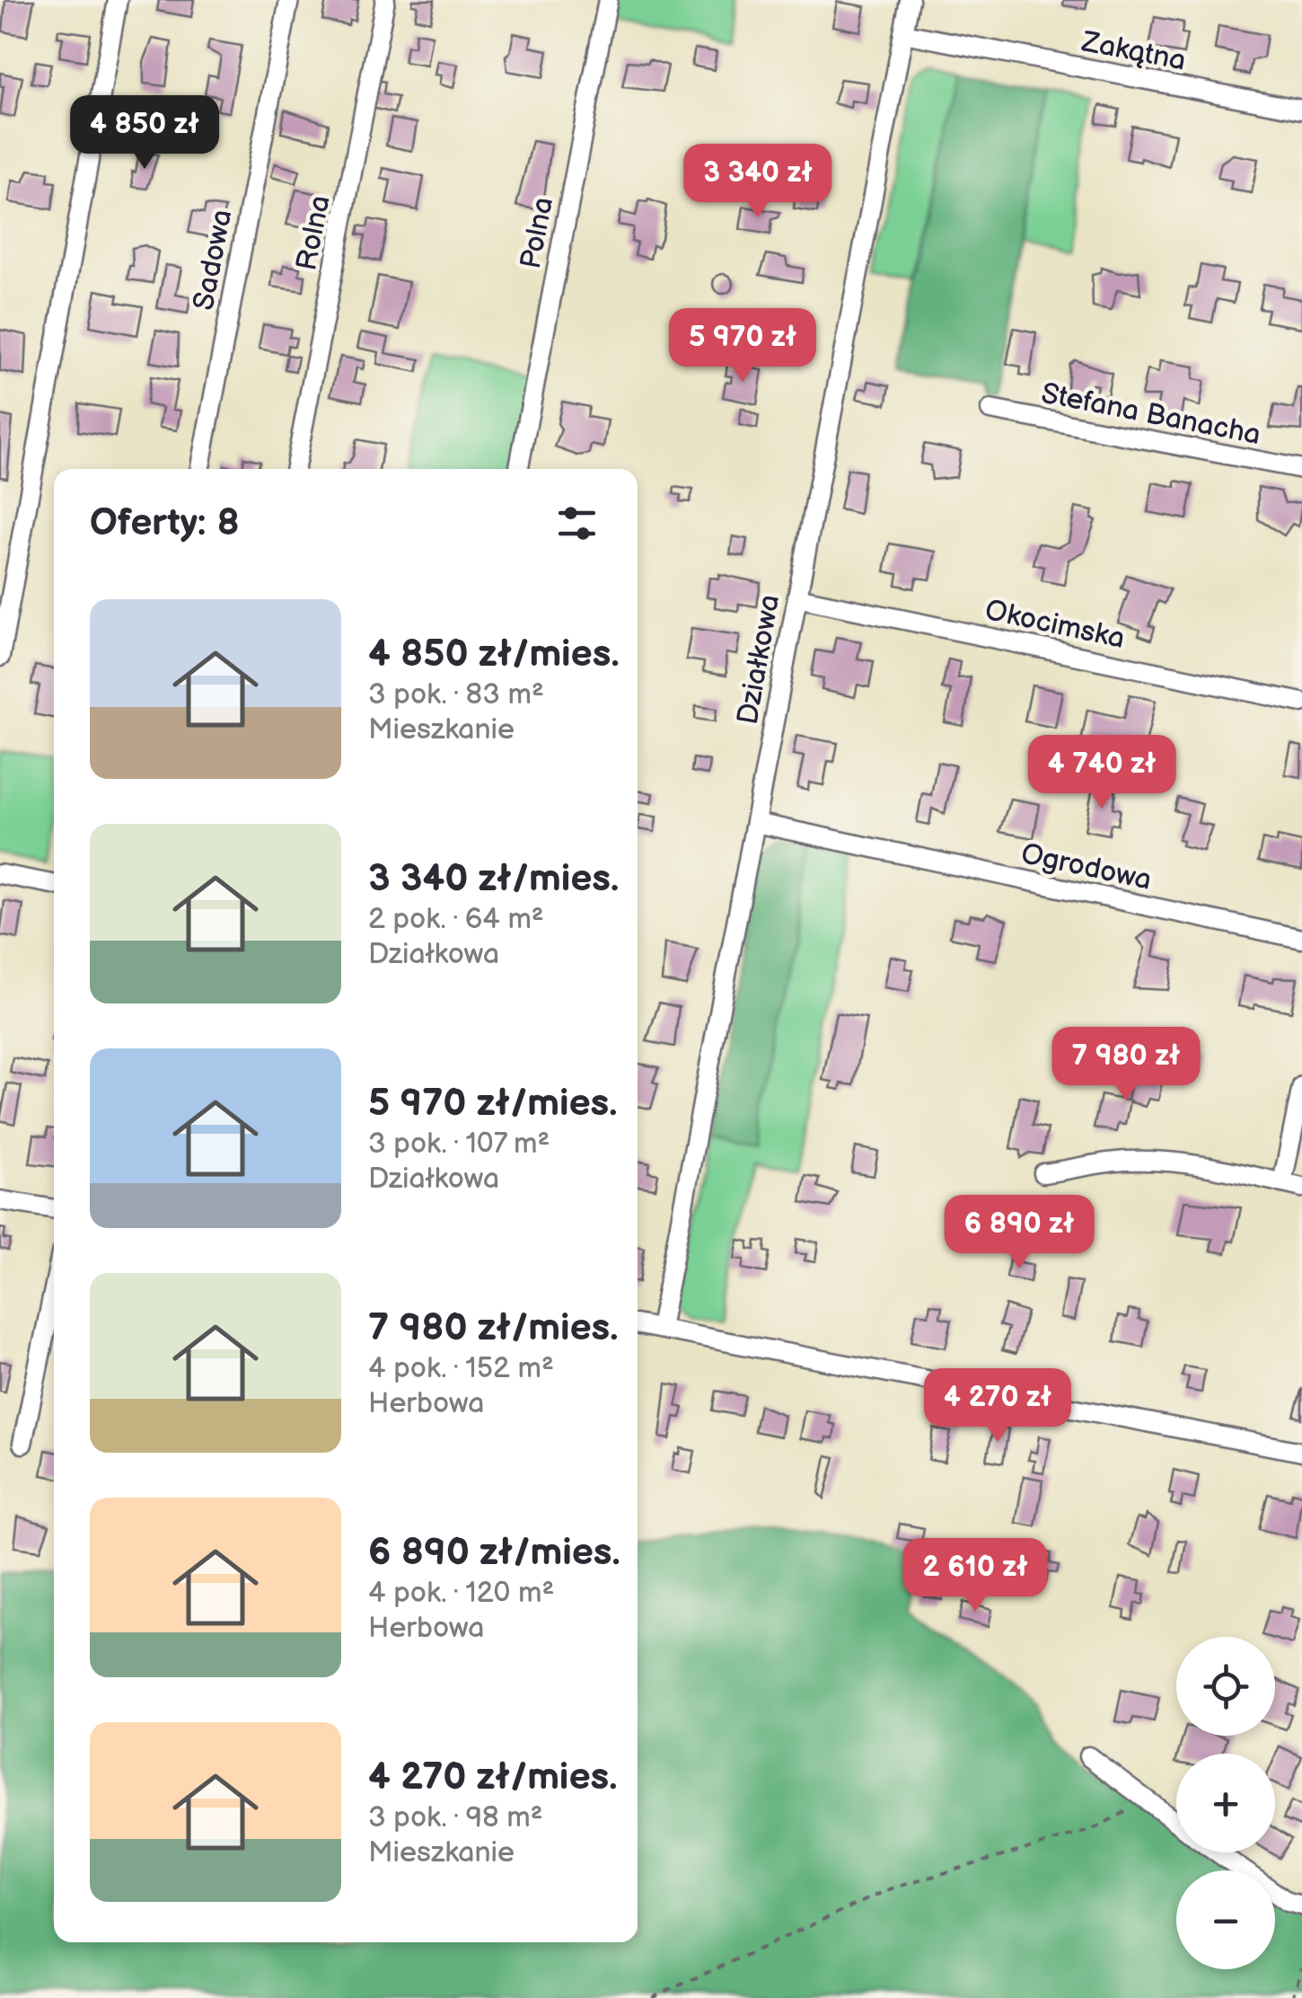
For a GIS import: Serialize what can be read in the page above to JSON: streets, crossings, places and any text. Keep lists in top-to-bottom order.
{
  "streets": {
    "street": [
      "Zakątna",
      "Rolna",
      "Polna",
      "Sadowa",
      "Stefana Banacha",
      "Okocimska",
      "Działkowa",
      "Ogrodowa"
    ]
  },
  "crossings": [
    ["Zakątna", "Działkowa"],
    ["Okocimska", "Działkowa"],
    ["Działkowa", "Ogrodowa"]
  ],
  "page": {
    "price": [
      "4 850 zł",
      "3 340 zł",
      "5 970 zł",
      "4 740 zł",
      "7 980 zł",
      "6 890 zł",
      "4 270 zł",
      "2 610 zł"
    ],
    "heading": "Oferty: 8",
    "list": [
      {
        "name": "4 850 zł/mies.",
        "note": "3 pok. · 83 m² · Mieszkanie"
      },
      {
        "name": "3 340 zł/mies.",
        "note": "2 pok. · 64 m² · Działkowa"
      },
      {
        "name": "5 970 zł/mies.",
        "note": "3 pok. · 107 m² · Działkowa"
      },
      {
        "name": "7 980 zł/mies.",
        "note": "4 pok. · 152 m² · Herbowa"
      },
      {
        "name": "6 890 zł/mies.",
        "note": "4 pok. · 120 m² · Herbowa"
      },
      {
        "name": "4 270 zł/mies.",
        "note": "3 pok. · 98 m² · Mieszkanie"
      }
    ],
    "map_buttons": ["+", "−"]
  }
}
